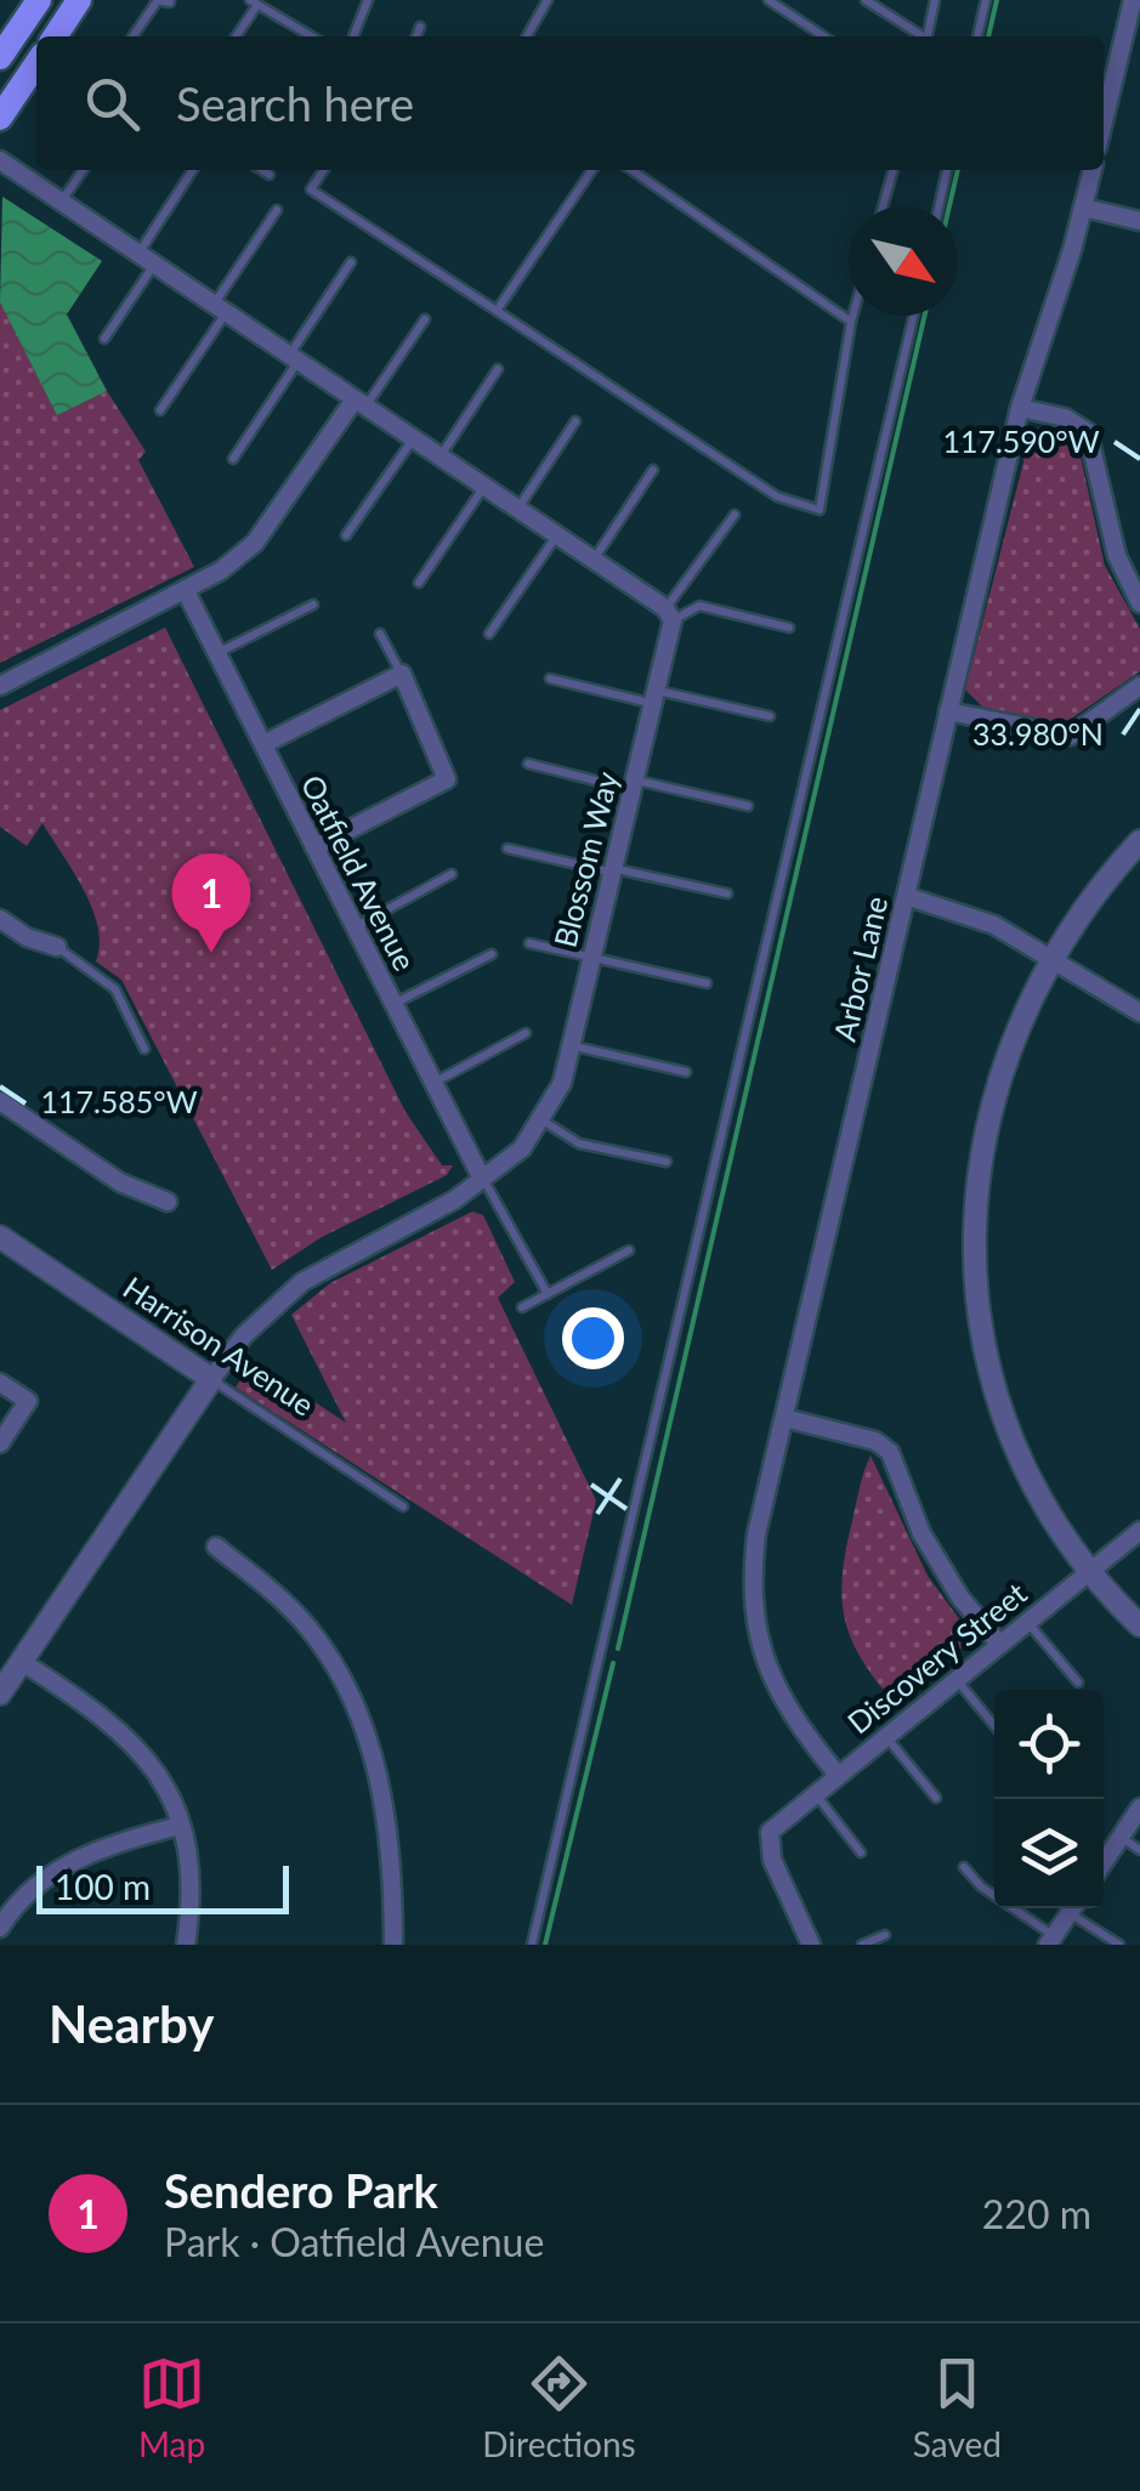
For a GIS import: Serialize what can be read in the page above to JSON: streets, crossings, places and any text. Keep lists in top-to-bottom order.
{
  "streets": {
    "street": [
      "Blossom Way",
      "Oatfield Avenue",
      "Arbor Lane",
      "Harrison Avenue",
      "Discovery Street"
    ]
  },
  "crossings": [
    ["Blossom Way", "Oatfield Avenue"],
    ["Blossom Way", "Harrison Avenue"],
    ["Arbor Lane", "Discovery Street"]
  ],
  "scale_bar": "100 m",
  "north": "bottom right",
  "page": {
    "search": "Search here",
    "pins": "1",
    "scale": "100 m",
    "heading": "Nearby",
    "list": [
      {
        "mark": "1",
        "name": "Sendero Park",
        "note": "Park · Oatfield Avenue",
        "value": "220 m"
      }
    ],
    "nav": ["Map", "Directions", "Saved"]
  },
  "coordinates": ["117.590°W", "33.980°N", "117.585°W"]
}
